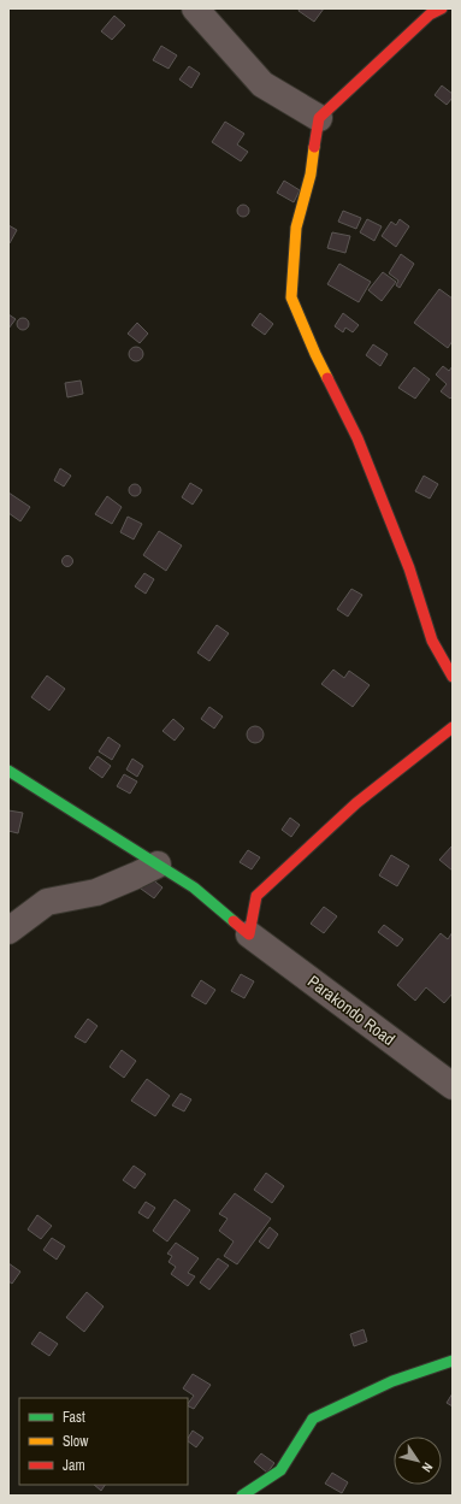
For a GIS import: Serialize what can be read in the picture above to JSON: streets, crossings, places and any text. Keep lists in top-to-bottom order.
{
  "streets": {
    "street": ["Parakondo Road"]
  },
  "legend": ["Fast", "Slow", "Jam"],
  "north": "bottom right"
}
